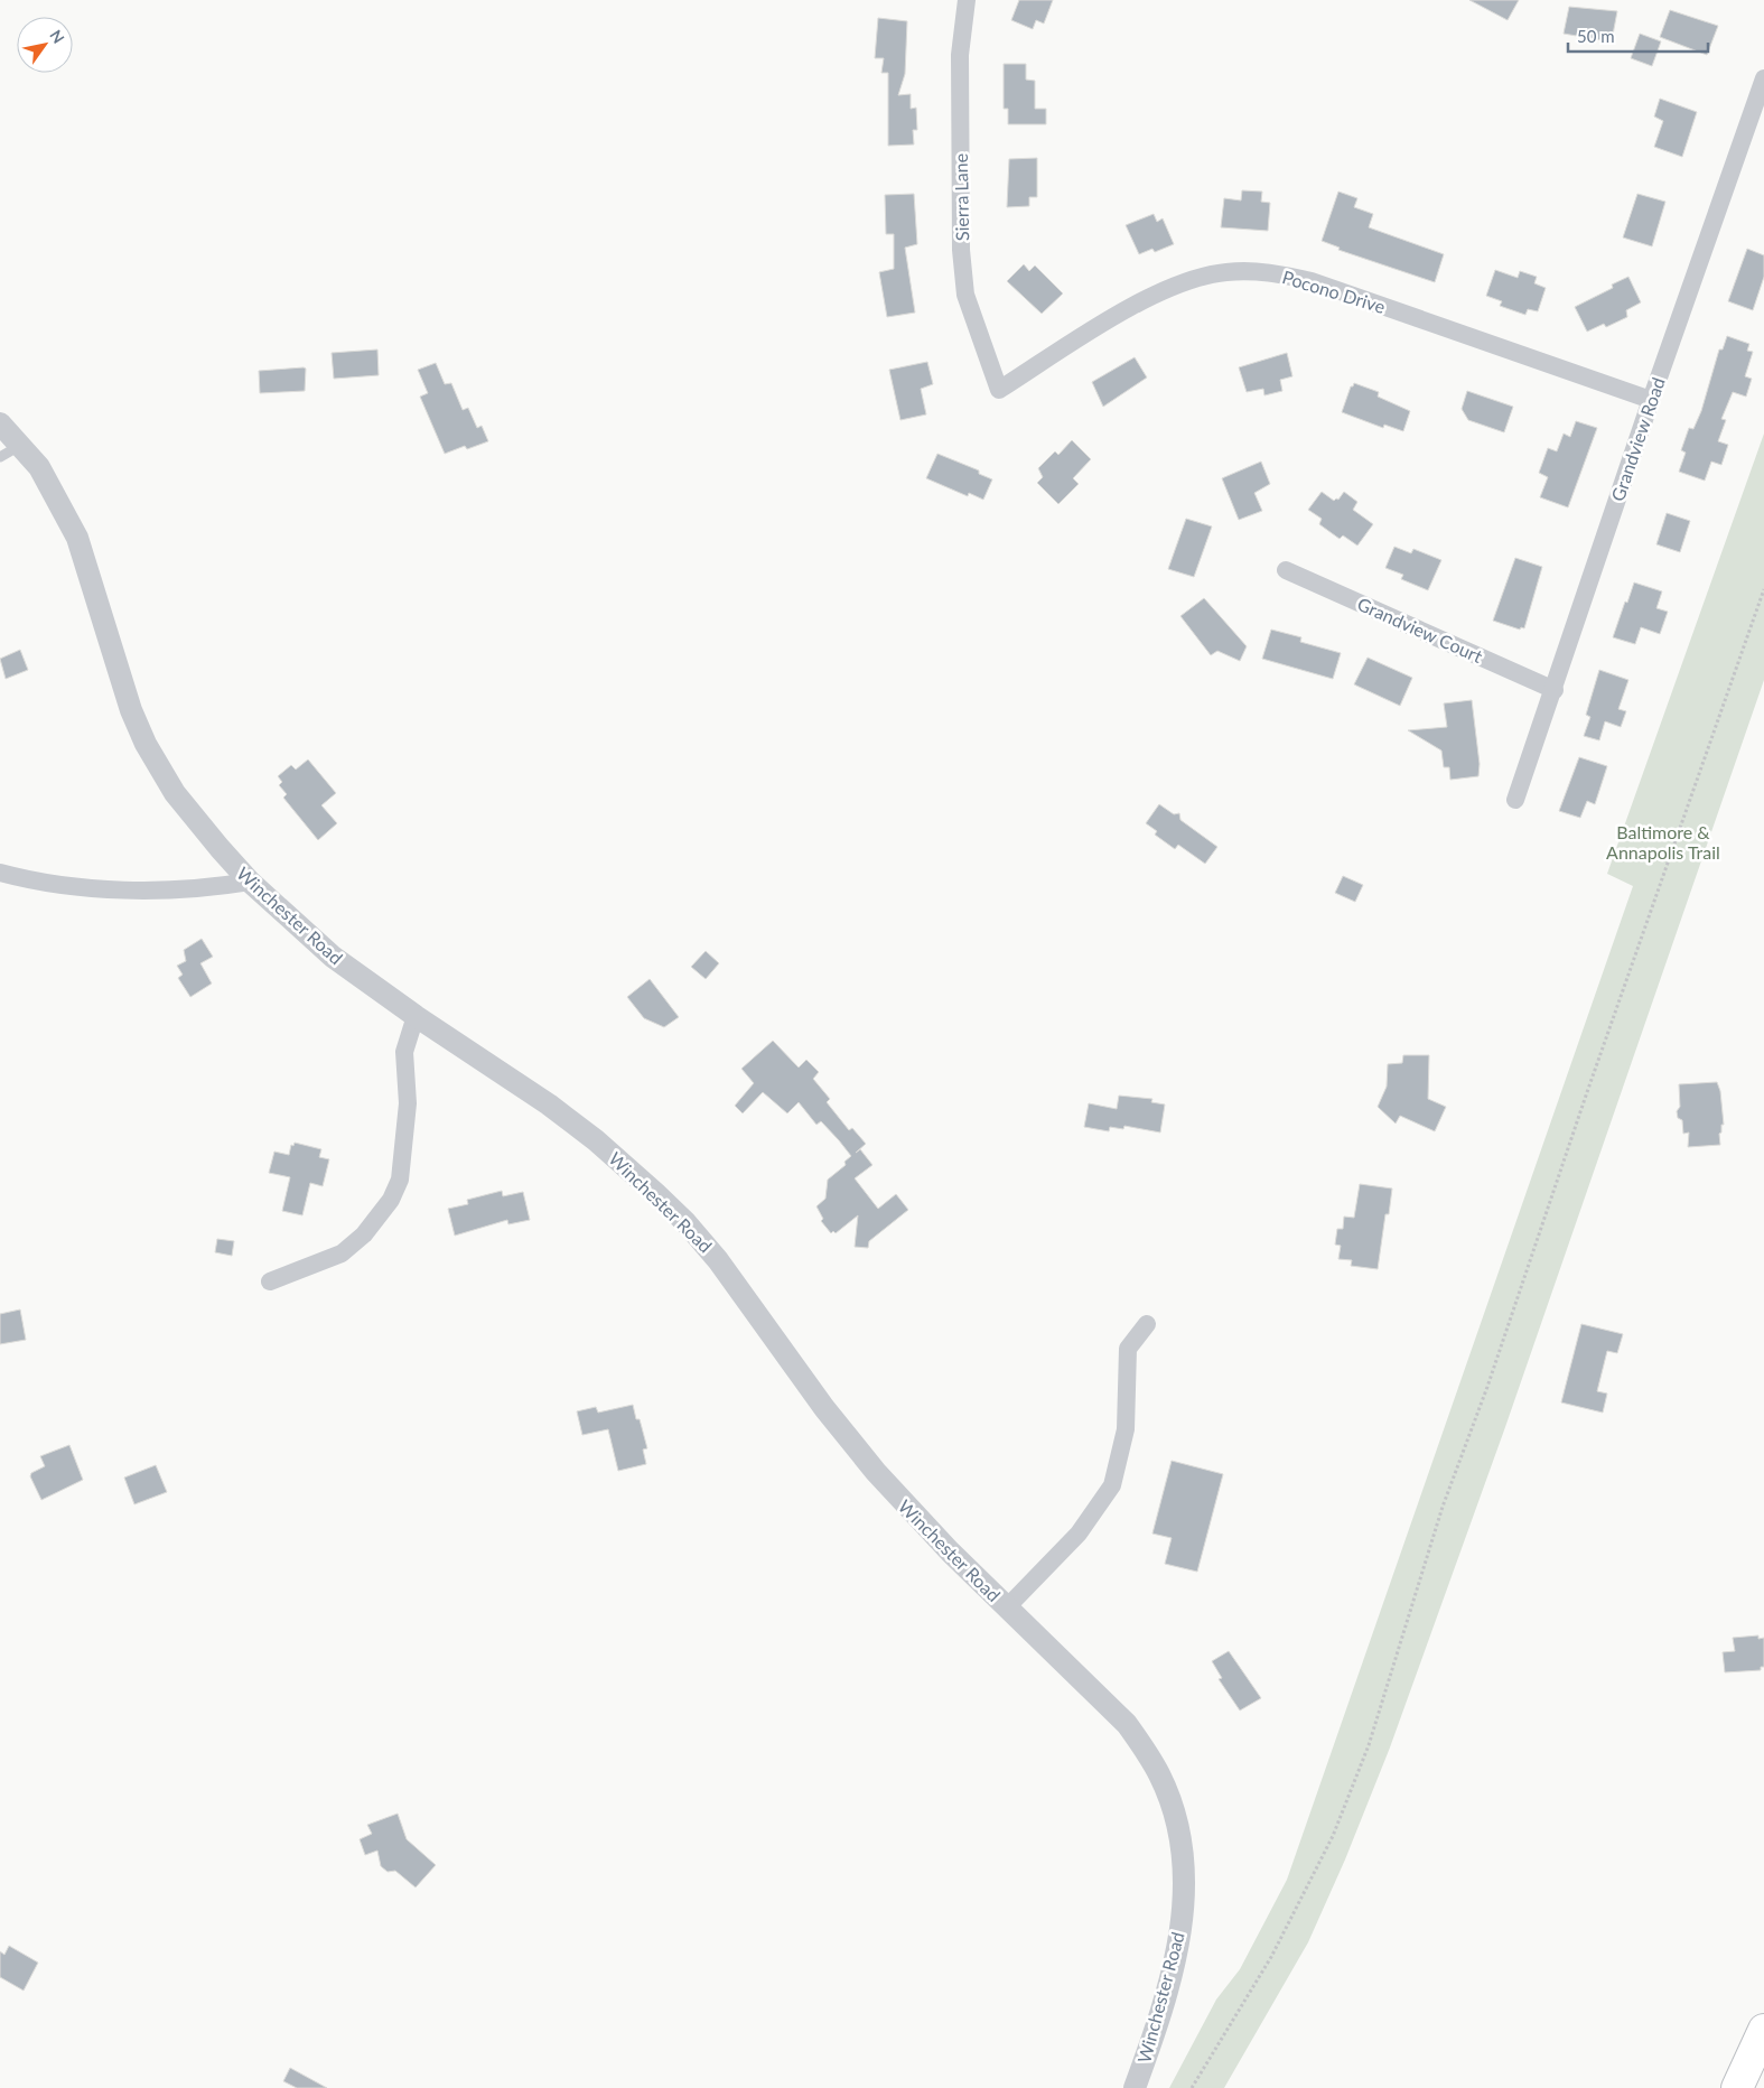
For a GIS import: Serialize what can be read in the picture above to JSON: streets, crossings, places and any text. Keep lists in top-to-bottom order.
{
  "streets": {
    "street": [
      "Sierra Lane",
      "Pocono Drive",
      "Grandview Road",
      "Grandview Court",
      "Winchester Road"
    ]
  },
  "crossings": [
    ["Sierra Lane", "Pocono Drive"],
    ["Pocono Drive", "Grandview Road"],
    ["Grandview Road", "Grandview Court"]
  ],
  "parks": ["Baltimore & Annapolis Trail"],
  "scale_bar": "50 m",
  "north": "top right"
}
